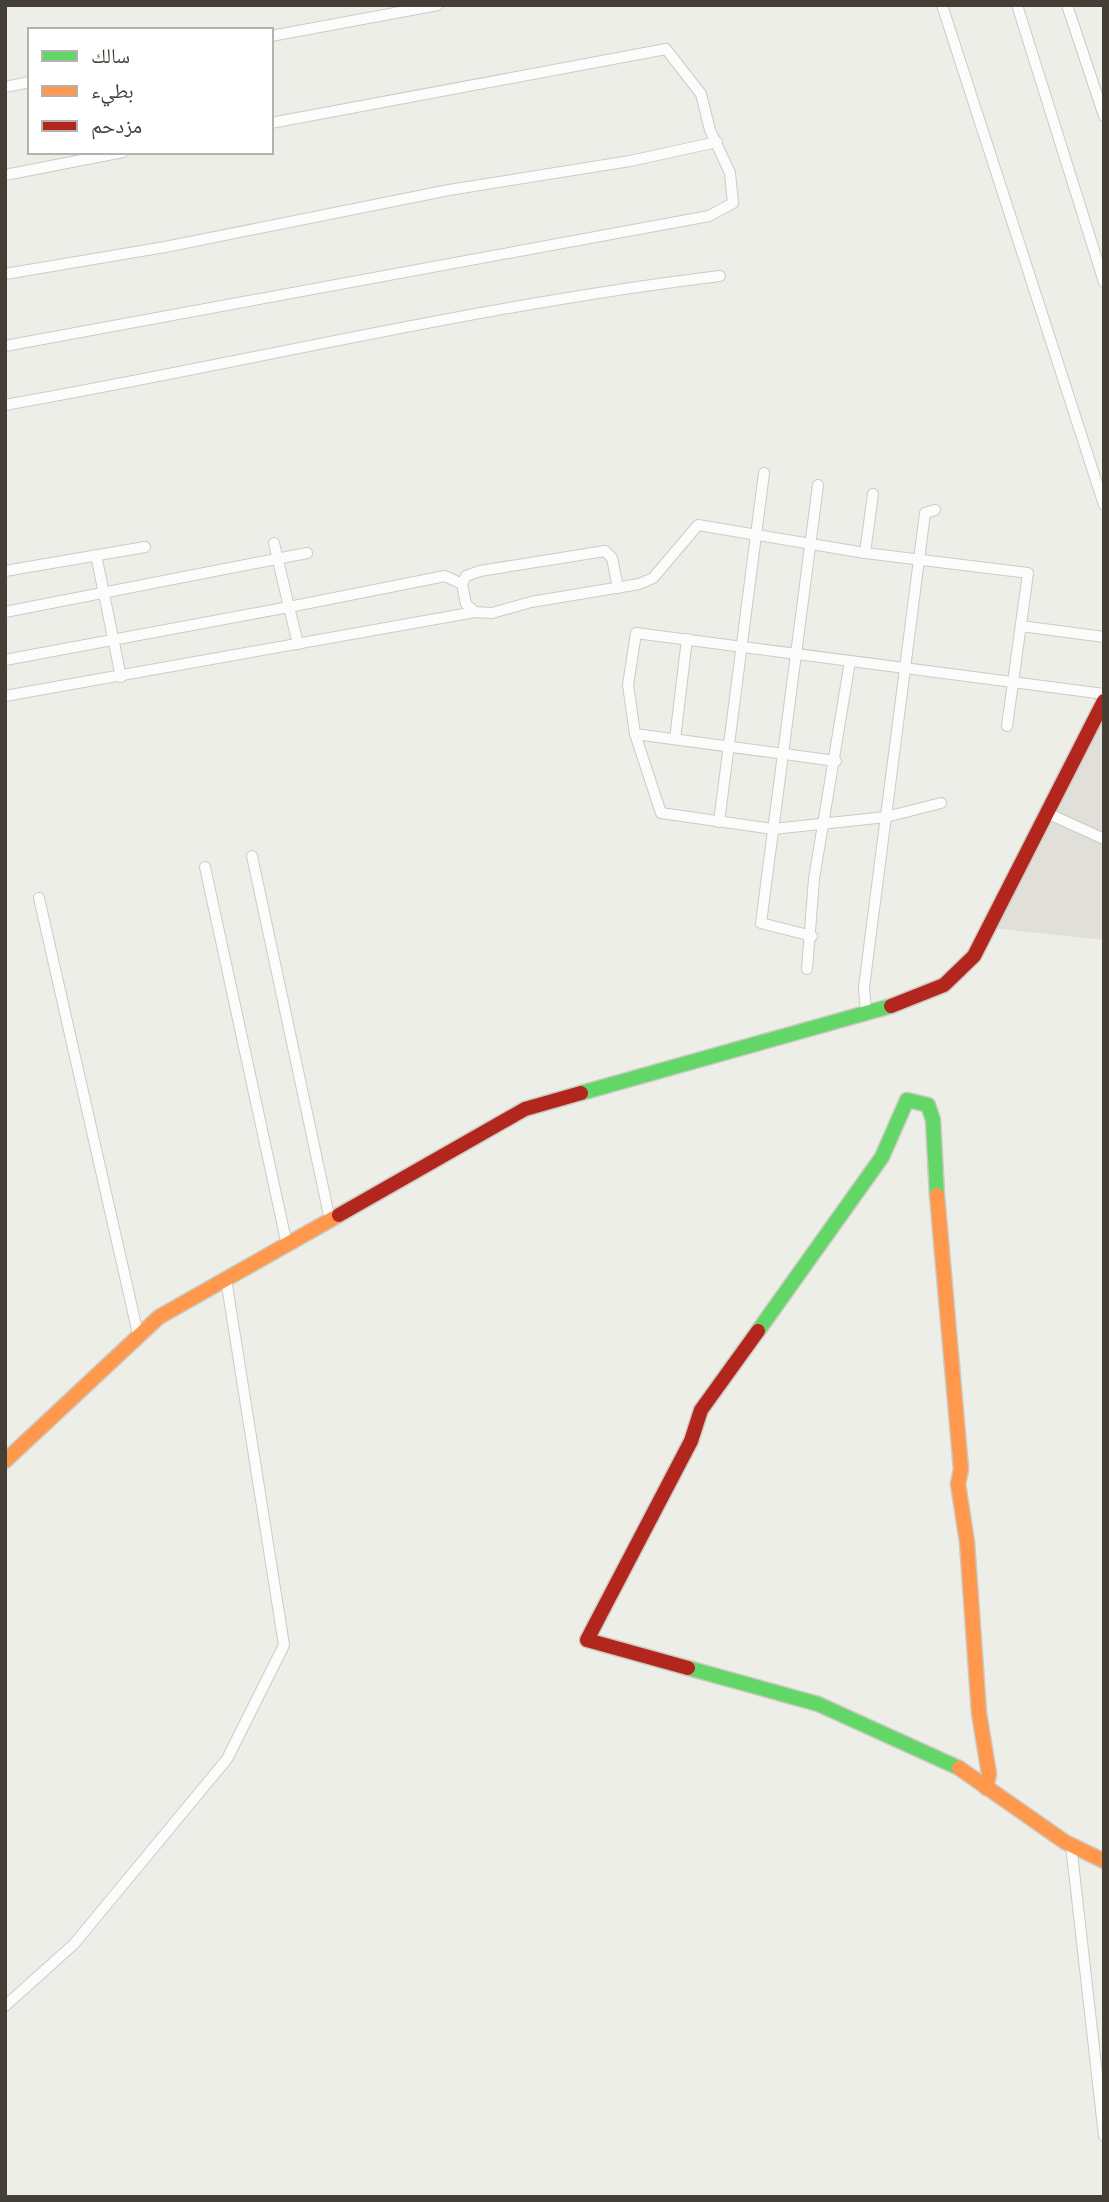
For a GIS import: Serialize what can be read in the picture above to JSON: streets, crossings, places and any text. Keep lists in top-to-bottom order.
{
  "legend": ["سالك", "بطيء", "مزدحم"]
}
